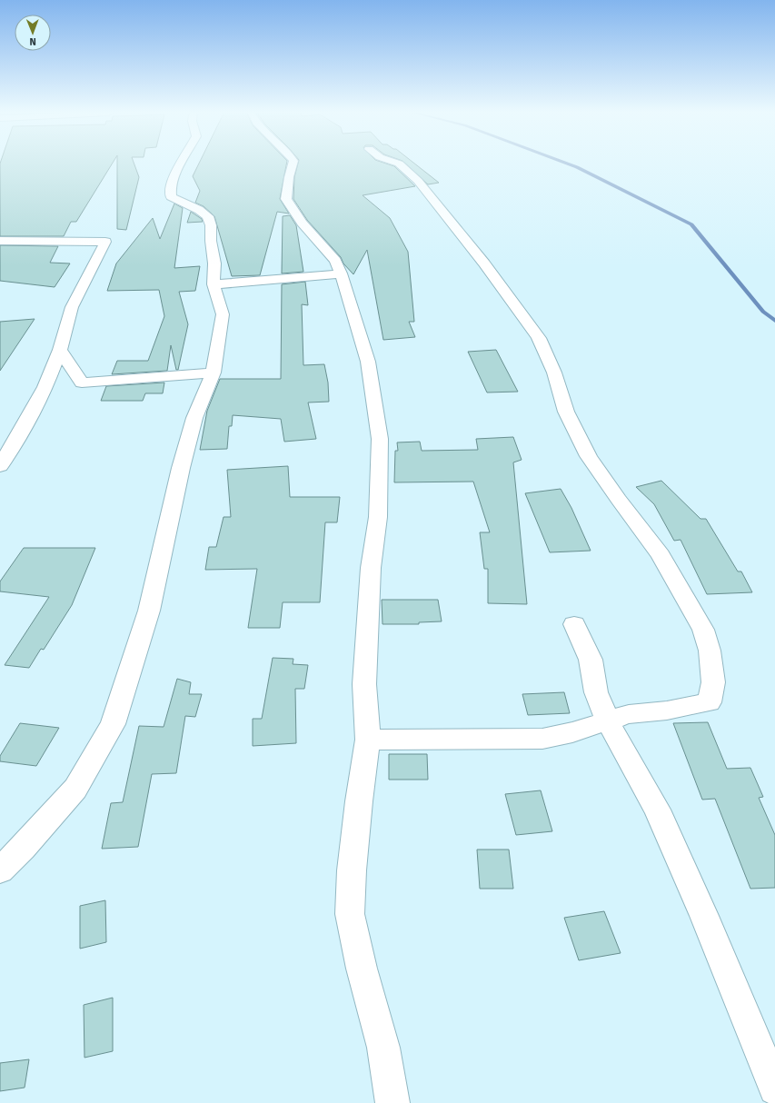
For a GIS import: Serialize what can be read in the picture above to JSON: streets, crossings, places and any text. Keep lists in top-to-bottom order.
{
  "north": "bottom"
}
